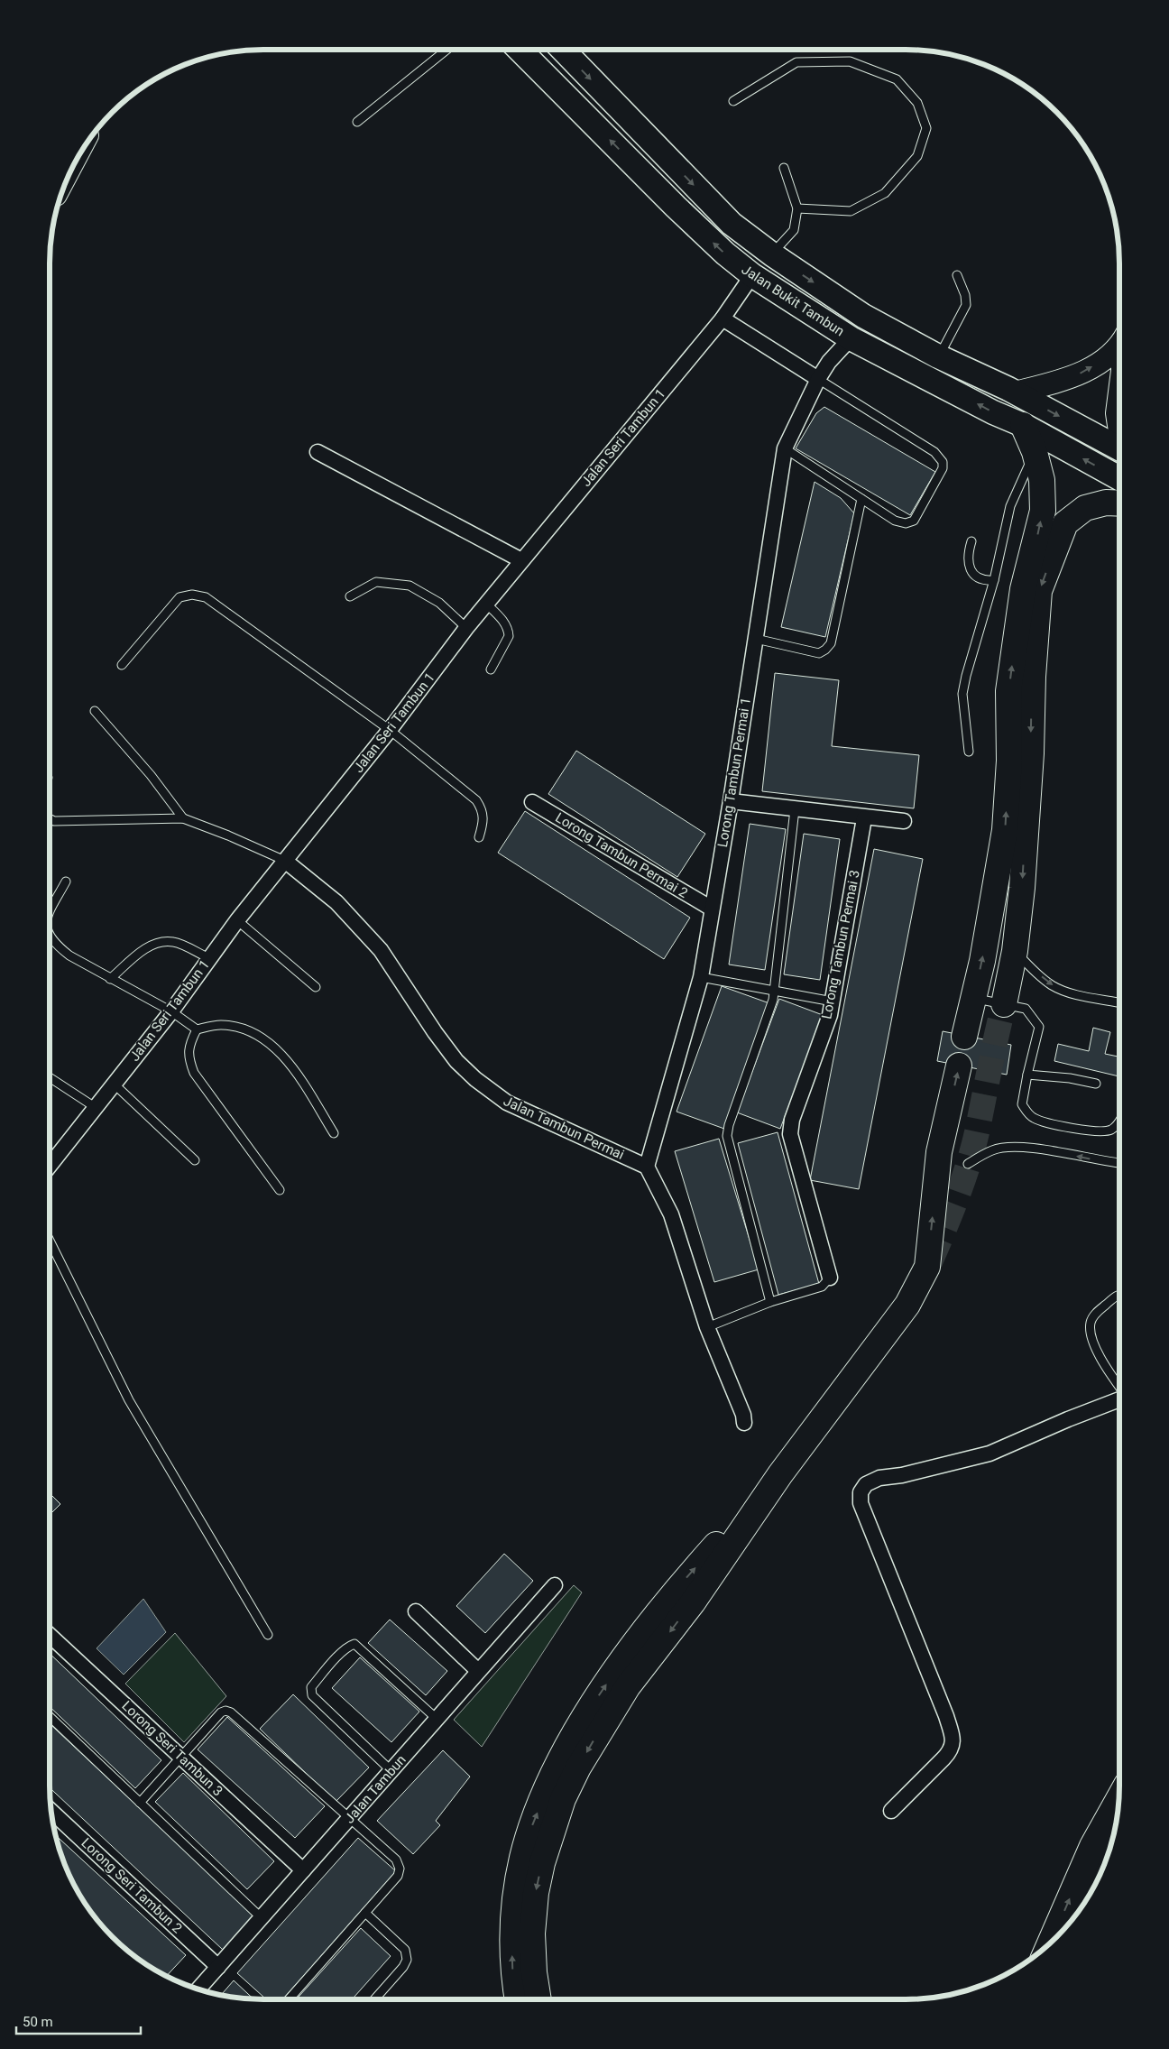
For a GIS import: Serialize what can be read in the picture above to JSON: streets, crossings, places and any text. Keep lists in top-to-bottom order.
{
  "streets": {
    "main road": ["Jalan Bukit Tambun"],
    "street": [
      "Jalan Seri Tambun 1",
      "Lorong Tambun Permai 1",
      "Lorong Tambun Permai 2",
      "Lorong Tambun Permai 3",
      "Jalan Tambun Permai",
      "Lorong Seri Tambun 3",
      "Jalan Tambun",
      "Lorong Seri Tambun 2"
    ]
  },
  "crossings": [
    ["Jalan Bukit Tambun", "Jalan Seri Tambun 1"],
    ["Jalan Bukit Tambun", "Lorong Tambun Permai 1"],
    ["Jalan Seri Tambun 1", "Jalan Tambun Permai"],
    ["Lorong Tambun Permai 1", "Lorong Tambun Permai 2"],
    ["Lorong Tambun Permai 1", "Jalan Tambun Permai"],
    ["Lorong Seri Tambun 3", "Jalan Tambun"],
    ["Jalan Tambun", "Lorong Seri Tambun 2"]
  ],
  "scale_bar": "50 m"
}
